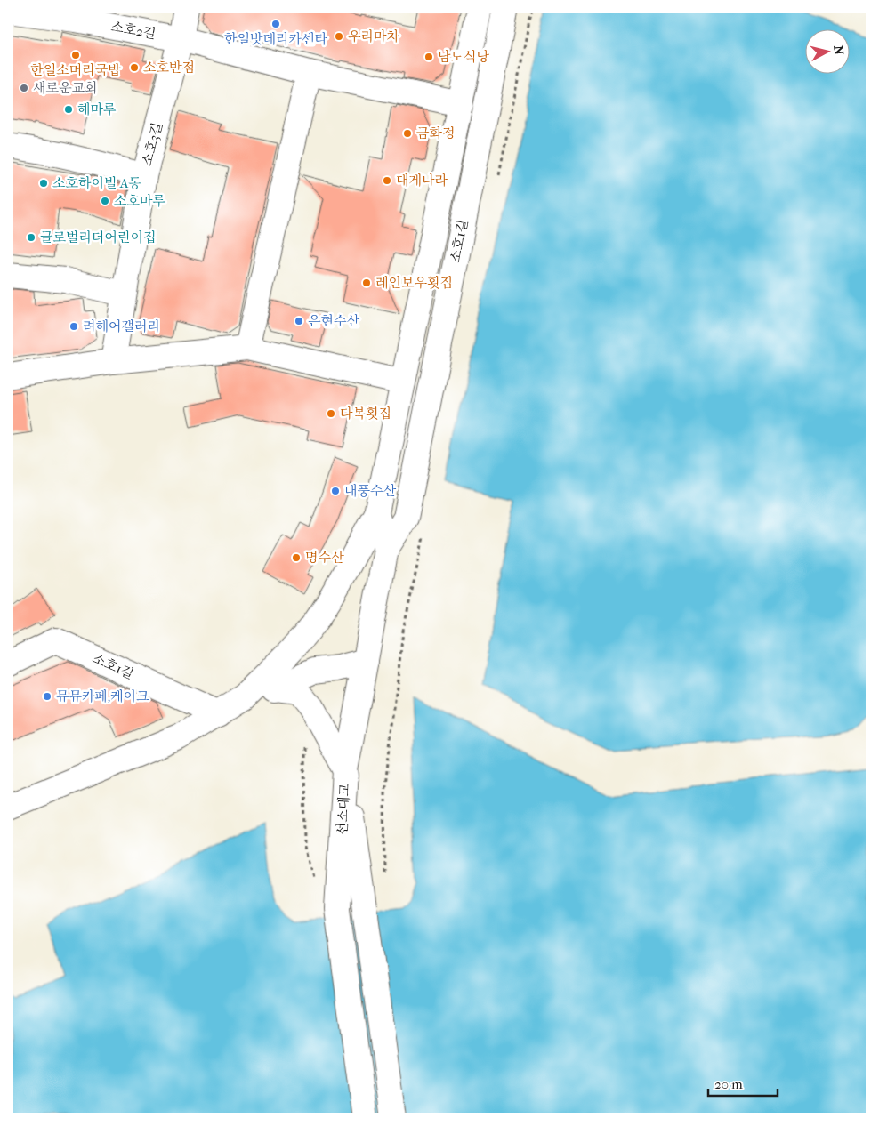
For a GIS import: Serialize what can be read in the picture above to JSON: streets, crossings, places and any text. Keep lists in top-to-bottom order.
{
  "streets": {
    "street": [
      "소호2길",
      "소호3길",
      "소호1길",
      "선소대교"
    ]
  },
  "crossings": [
    ["소호2길", "소호3길"],
    ["소호1길", "선소대교"]
  ],
  "places": [
    "한일밧데리카센타",
    "우리마차",
    "한일소머리국밥",
    "남도식당",
    "소호반점",
    "새로운교회",
    "해마루",
    "금화정",
    "대게나라",
    "소호하이빌 A동",
    "소호마루",
    "글로벌리더어린이집",
    "레인보우횟집",
    "은현수산",
    "려헤어갤러리",
    "다복횟집",
    "대풍수산",
    "명수산",
    "뮤뮤카페,케이크"
  ],
  "scale_bar": "20 m",
  "north": "right"
}
